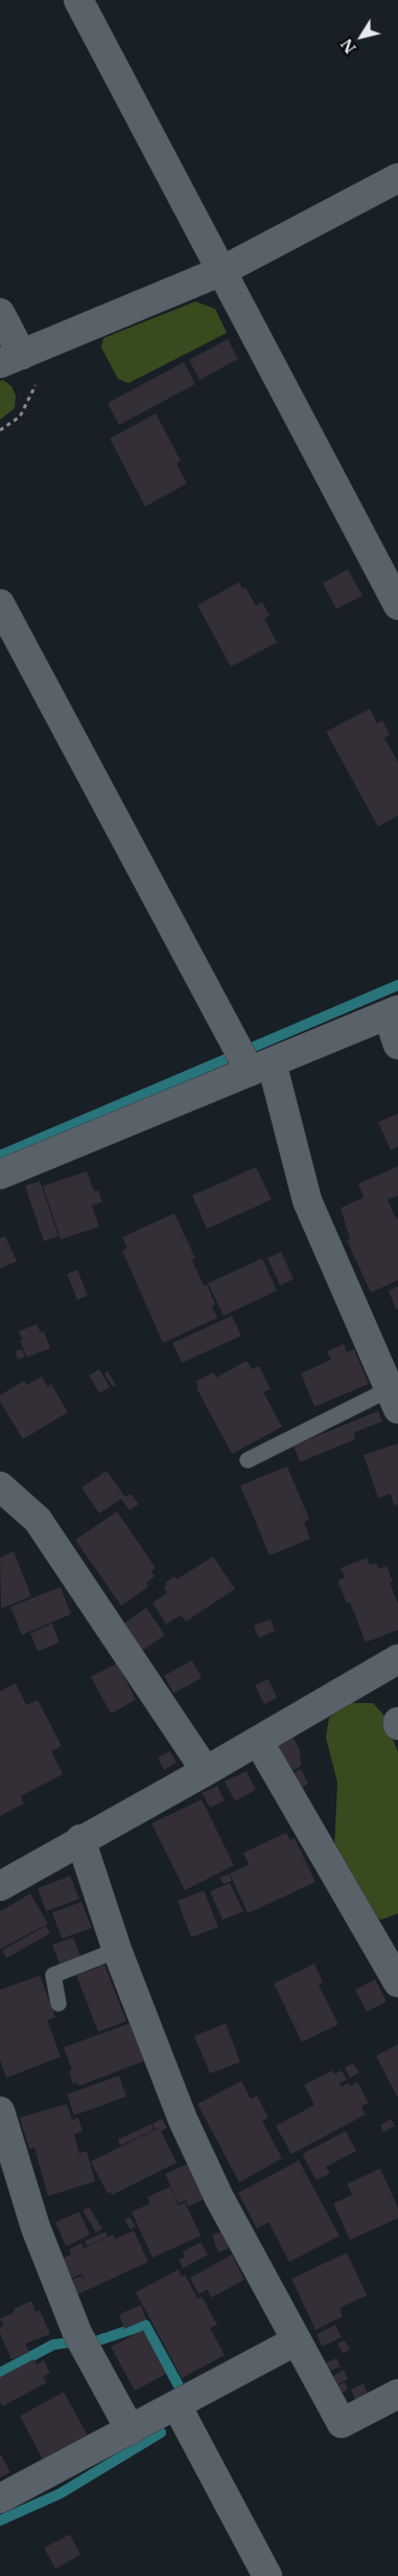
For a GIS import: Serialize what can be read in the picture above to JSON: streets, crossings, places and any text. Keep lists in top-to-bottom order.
{
  "north": "bottom left"
}
